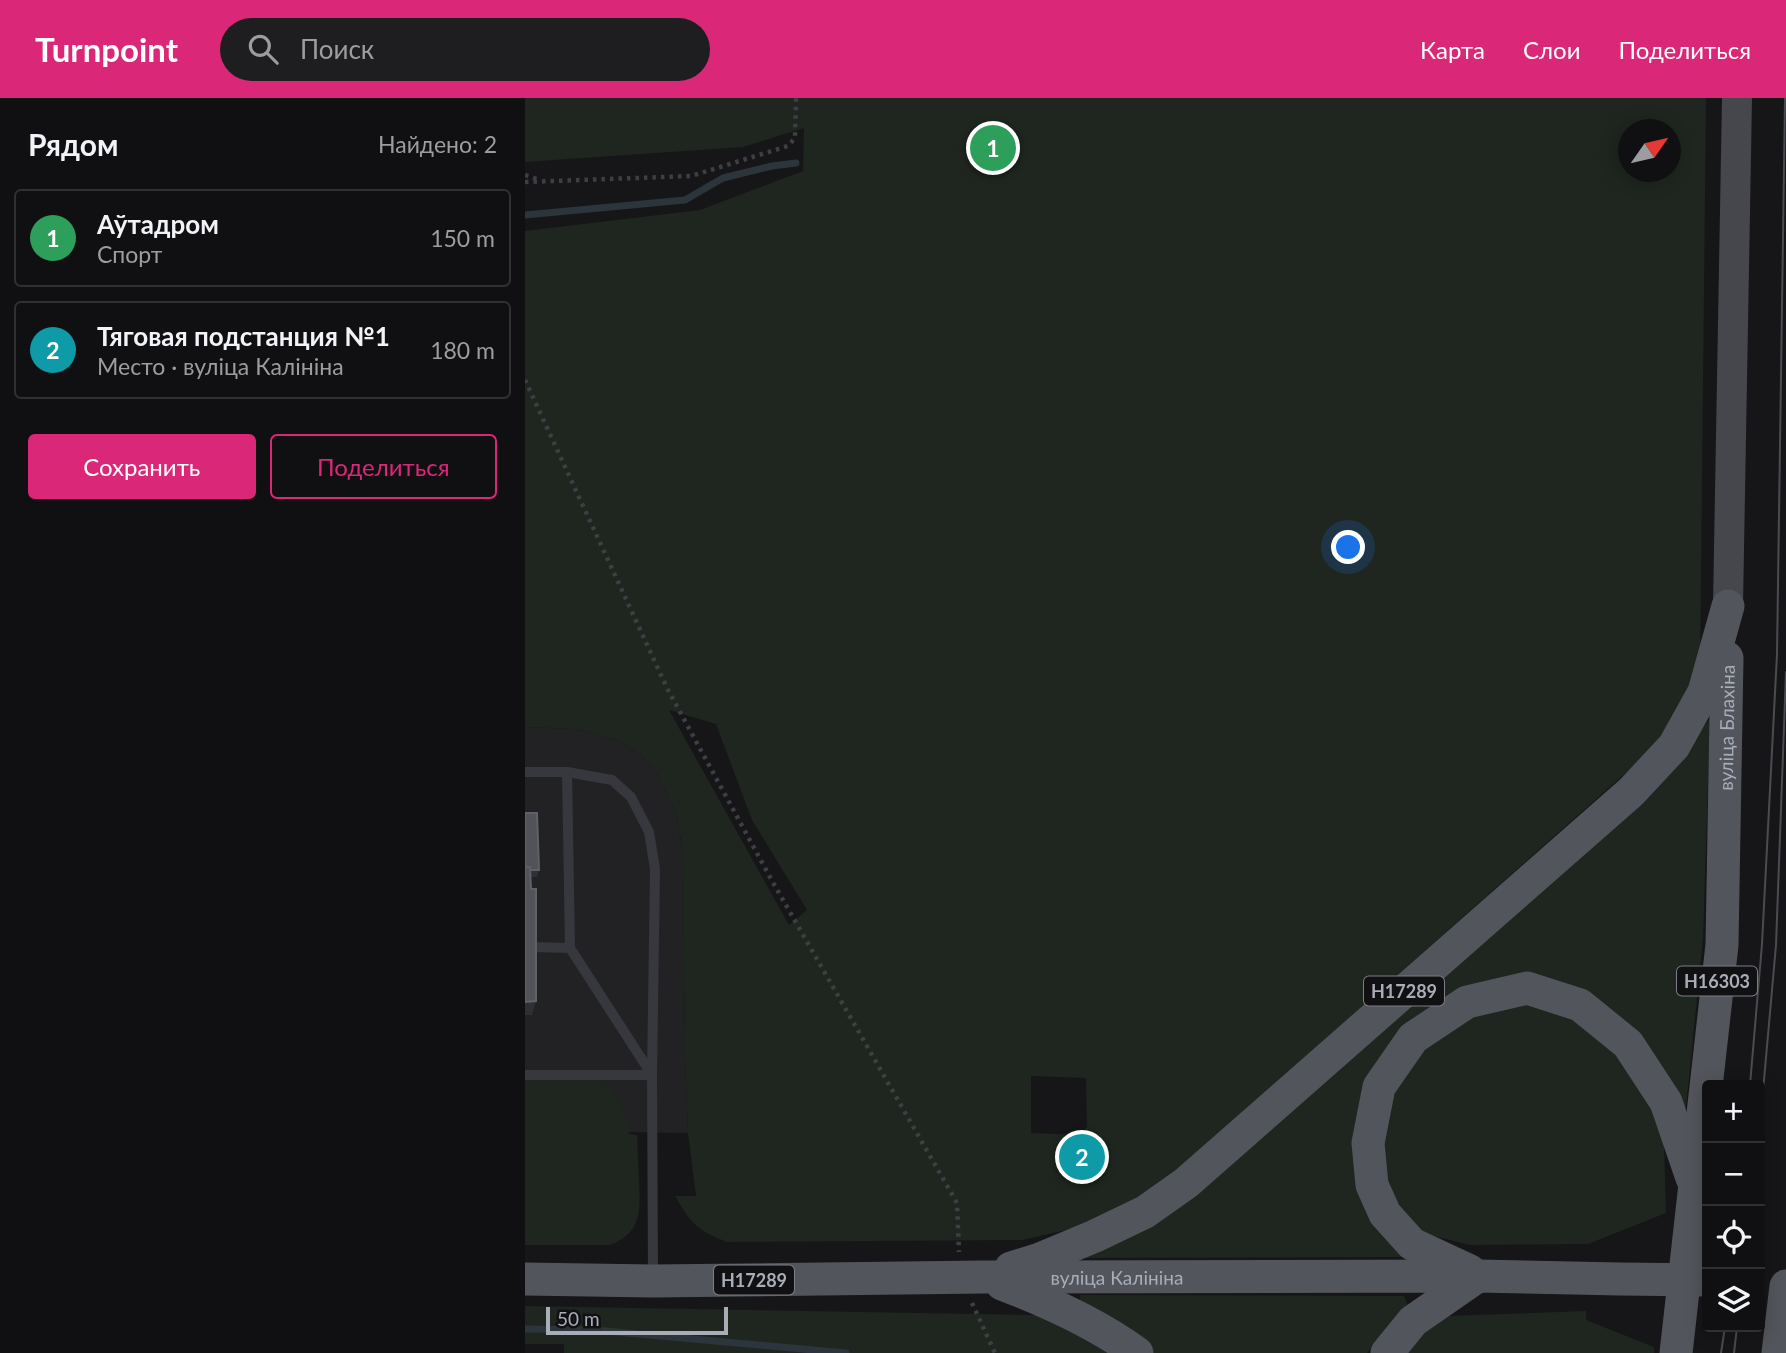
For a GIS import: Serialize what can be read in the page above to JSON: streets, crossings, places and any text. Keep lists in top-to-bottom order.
{
  "streets": {
    "main road": [
      "вуліца Блахіна",
      "Н16303",
      "Н17289",
      "вуліца Калініна"
    ]
  },
  "crossings": [
    ["вуліца Блахіна", "Н17289"],
    ["Н17289", "вуліца Калініна"]
  ],
  "scale_bar": "50 m",
  "north": "top right",
  "page": {
    "header": "Turnpoint",
    "search": "Поиск",
    "nav": ["Карта", "Слои", "Поделиться"],
    "heading": ["Рядом", "Найдено: 2"],
    "pins": ["1", "2"],
    "list": [
      {
        "mark": "1",
        "name": "Аўтадром",
        "note": "Спорт",
        "value": "150 m"
      },
      {
        "mark": "2",
        "name": "Тяговая подстанция №1",
        "note": "Место · вуліца Калініна",
        "value": "180 m"
      }
    ],
    "buttons": ["Сохранить", "Поделиться"],
    "map_buttons": ["+", "−"],
    "scale": "50 m"
  }
}
